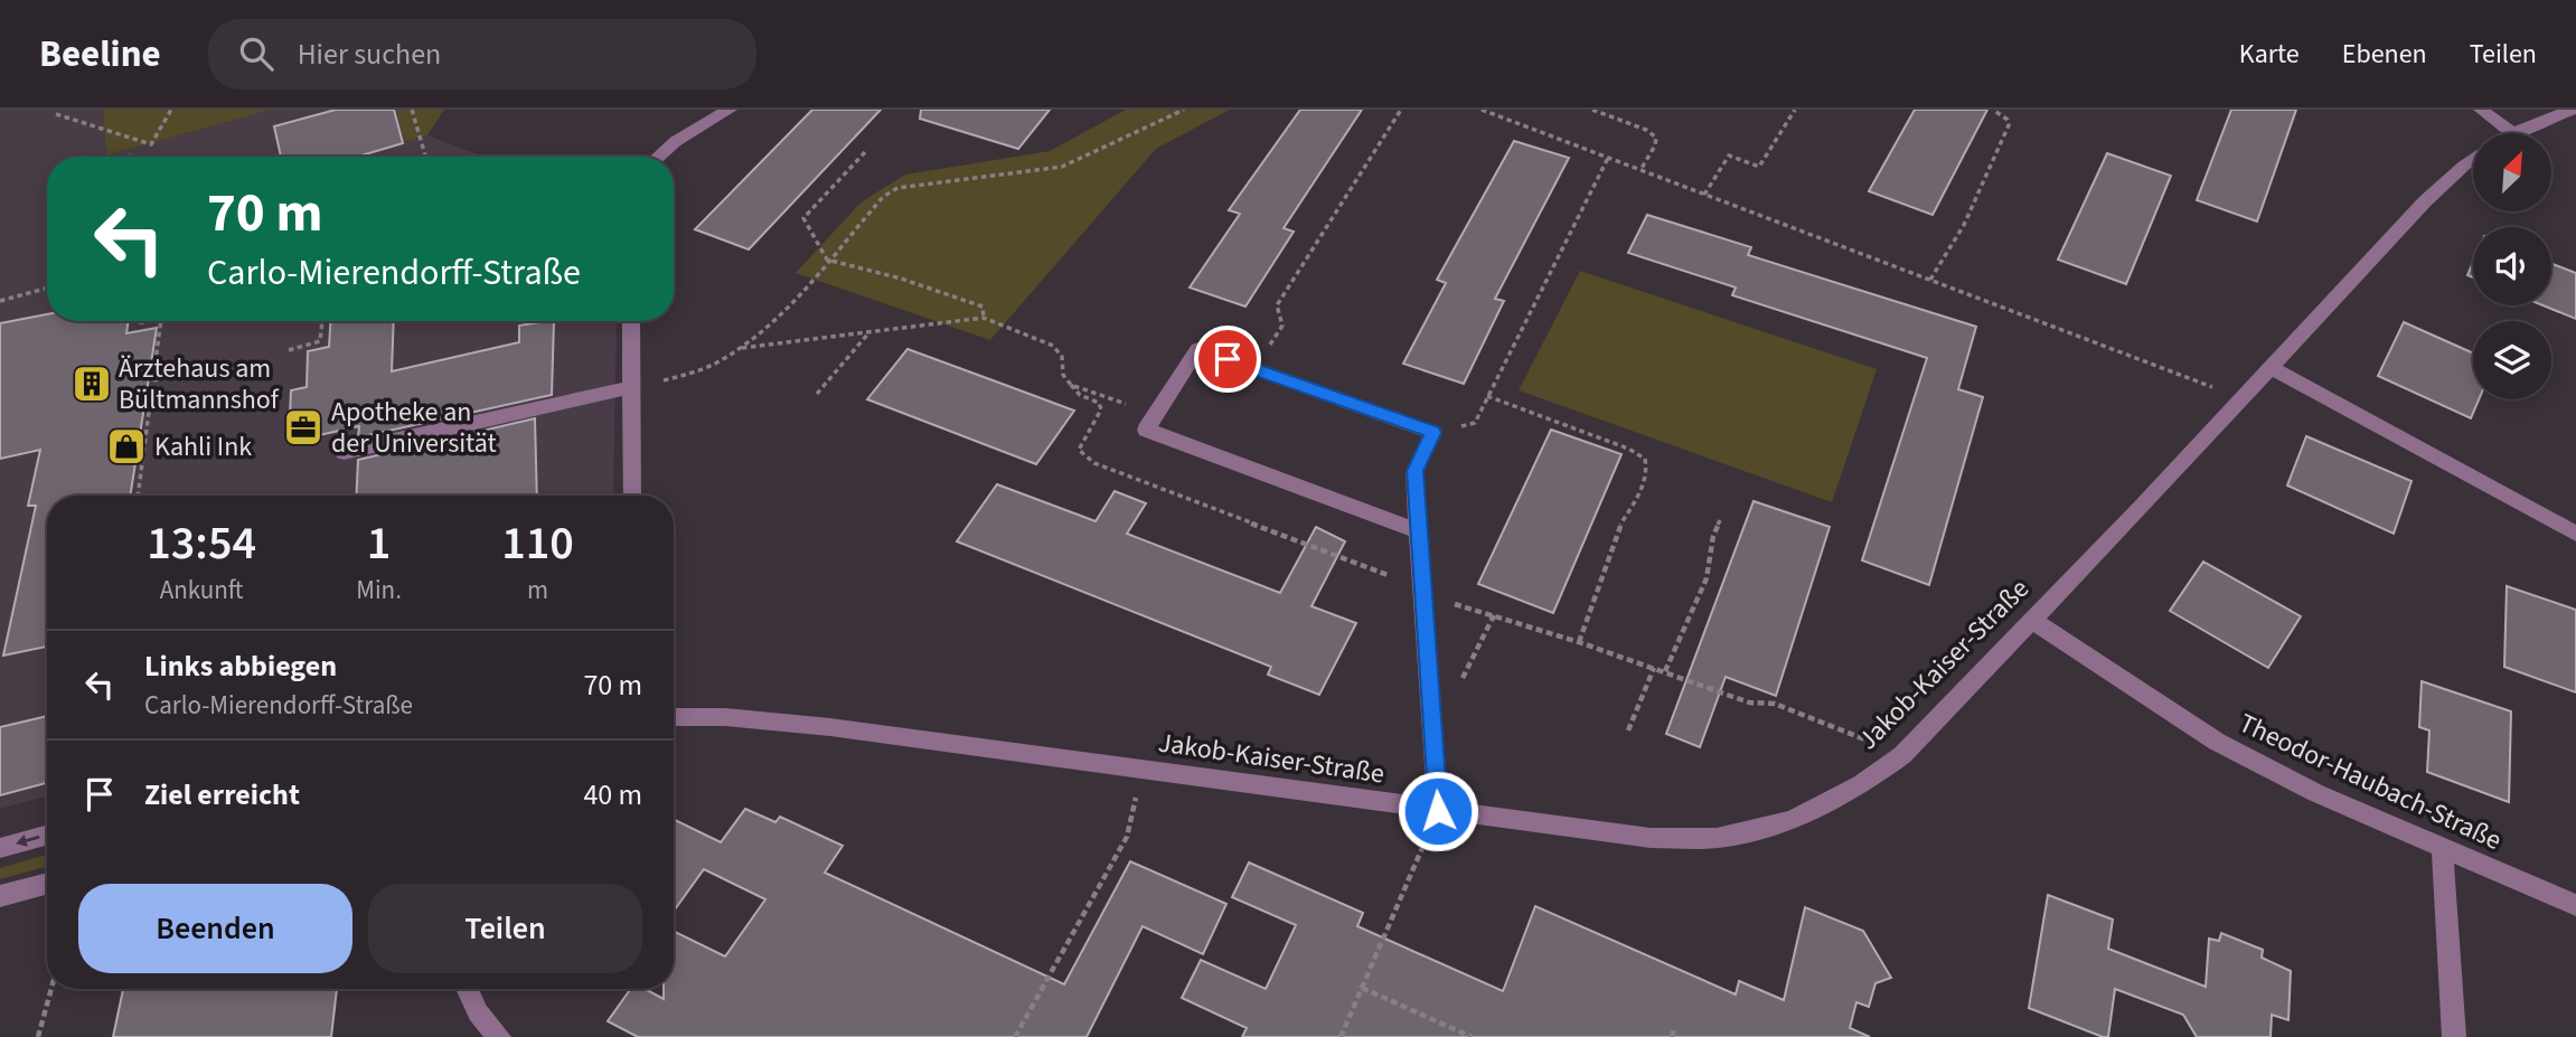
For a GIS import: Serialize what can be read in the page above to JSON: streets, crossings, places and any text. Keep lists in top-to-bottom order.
{
  "streets": {
    "street": ["Jakob-Kaiser-Straße", "Theodor-Haubach-Straße"]
  },
  "crossings": [
    ["Jakob-Kaiser-Straße", "Theodor-Haubach-Straße"]
  ],
  "places": {
    "building": ["Ärztehaus am Bültmannshof"],
    "office": ["Apotheke an der Universität"],
    "shop": ["Kahli Ink"]
  },
  "north": "top right",
  "page": {
    "header": "Beeline",
    "search": "Hier suchen",
    "nav": ["Karte", "Ebenen", "Teilen"],
    "turn": ["70 m", "Carlo-Mierendorff-Straße"],
    "eta": [
      "13:54",
      "Ankunft",
      "1",
      "Min.",
      "110",
      "m"
    ],
    "list": [
      {
        "name": "Links abbiegen",
        "note": "Carlo-Mierendorff-Straße",
        "value": "70 m"
      },
      {
        "name": "Ziel erreicht",
        "value": "40 m"
      }
    ],
    "buttons": ["Beenden", "Teilen"]
  }
}
